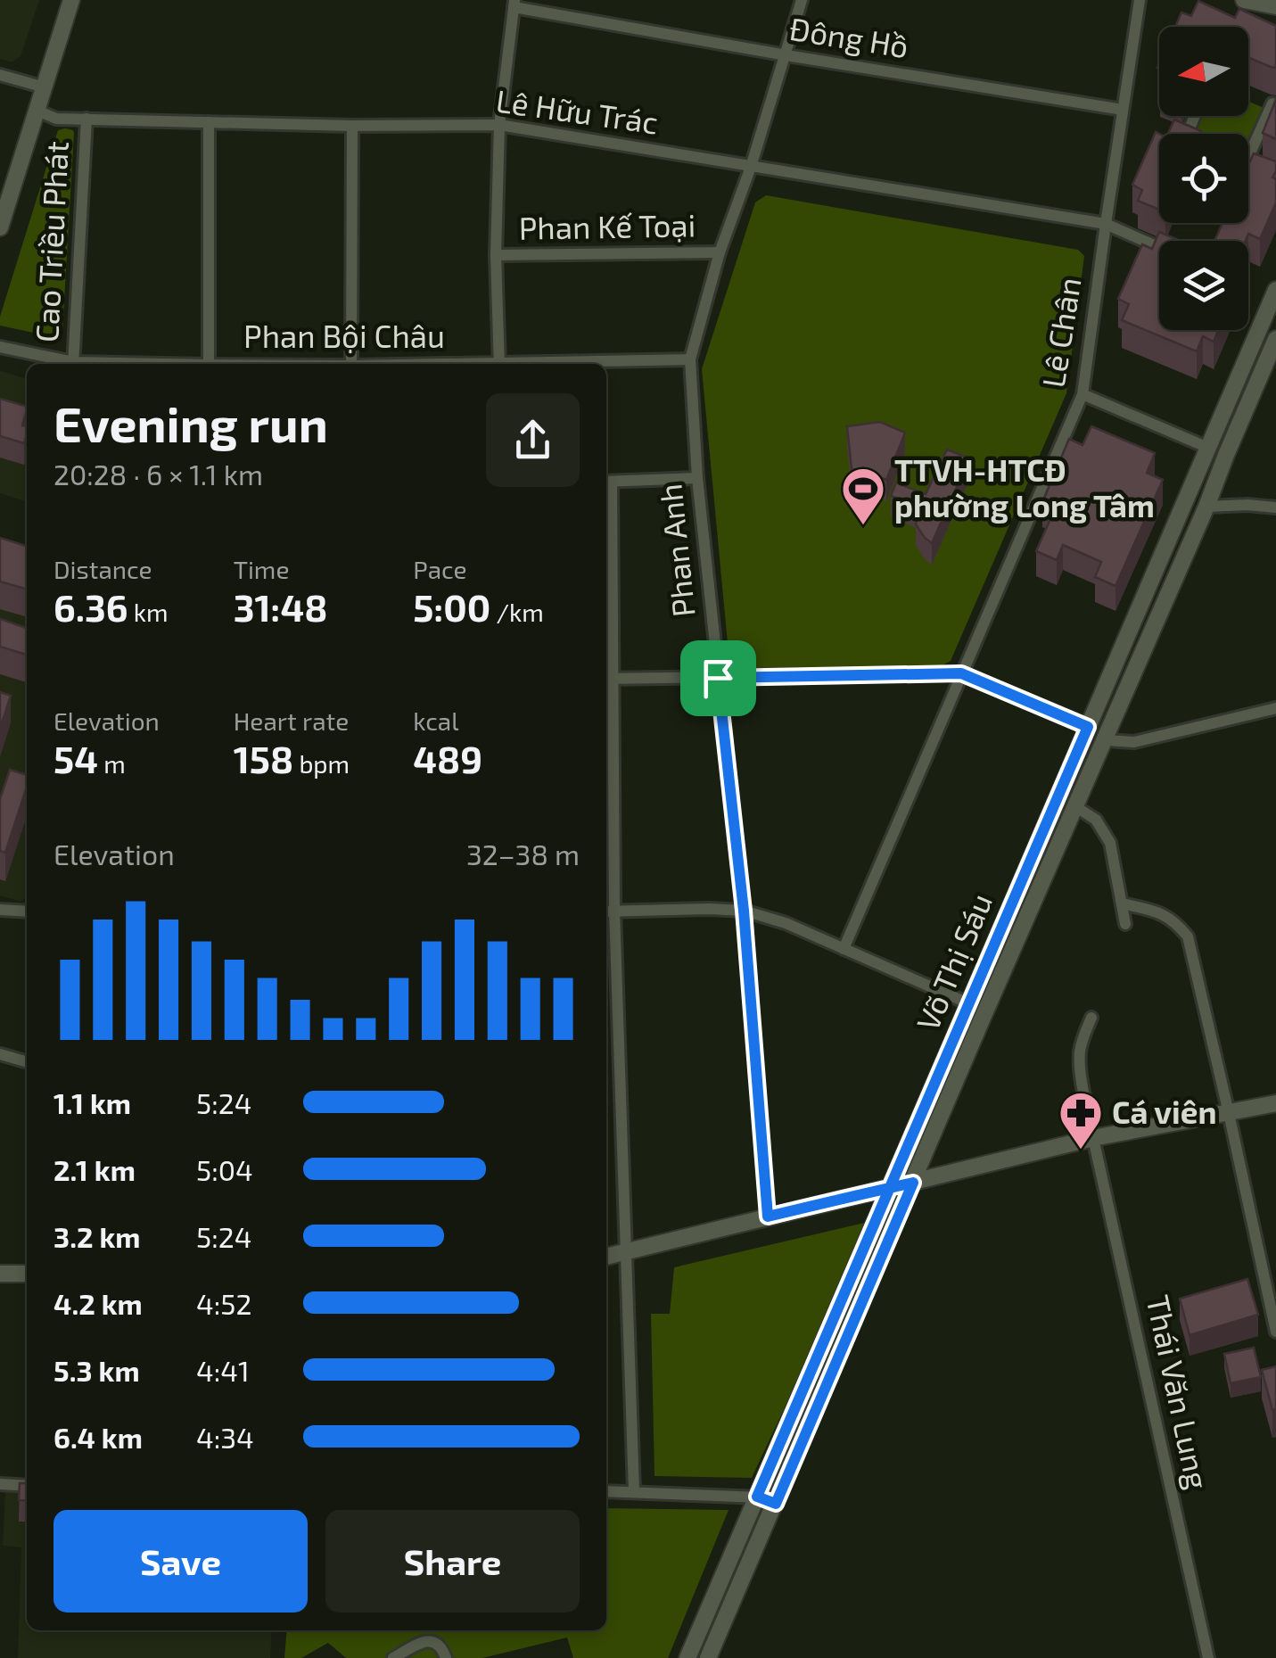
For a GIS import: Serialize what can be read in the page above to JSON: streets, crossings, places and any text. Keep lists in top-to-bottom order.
{
  "streets": {
    "main road": ["Võ Thị Sáu"],
    "street": [
      "Đông Hồ",
      "Lê Hữu Trác",
      "Phan Kế Toại",
      "Cao Triều Phát",
      "Lê Chân",
      "Phan Bội Châu",
      "Phan Anh",
      "Thái Văn Lung"
    ]
  },
  "crossings": [
    ["Đông Hồ", "Lê Chân"],
    ["Đông Hồ", "Phan Anh"],
    ["Lê Hữu Trác", "Cao Triều Phát"],
    ["Lê Hữu Trác", "Lê Chân"],
    ["Lê Hữu Trác", "Phan Anh"],
    ["Phan Kế Toại", "Phan Anh"],
    ["Phan Bội Châu", "Phan Anh"]
  ],
  "places": {
    "sports": ["TTVH-HTCĐ phường Long Tâm"],
    "pharmacy": ["Cá viên"]
  },
  "north": "left",
  "page": {
    "heading": ["Evening run", "20:28 · 6 × 1.1 km"],
    "stats": [
      ["Distance", "6.36 km"],
      ["Time", "31:48"],
      ["Pace", "5:00 /km"],
      ["Elevation", "54 m"],
      ["Heart rate", "158 bpm"],
      ["kcal", "489"]
    ],
    "chart": ["Elevation", "32–38 m"],
    "list": [
      {
        "name": "1.1 km",
        "note": "5:24"
      },
      {
        "name": "2.1 km",
        "note": "5:04"
      },
      {
        "name": "3.2 km",
        "note": "5:24"
      },
      {
        "name": "4.2 km",
        "note": "4:52"
      },
      {
        "name": "5.3 km",
        "note": "4:41"
      },
      {
        "name": "6.4 km",
        "note": "4:34"
      }
    ],
    "buttons": ["Save", "Share"]
  }
}
